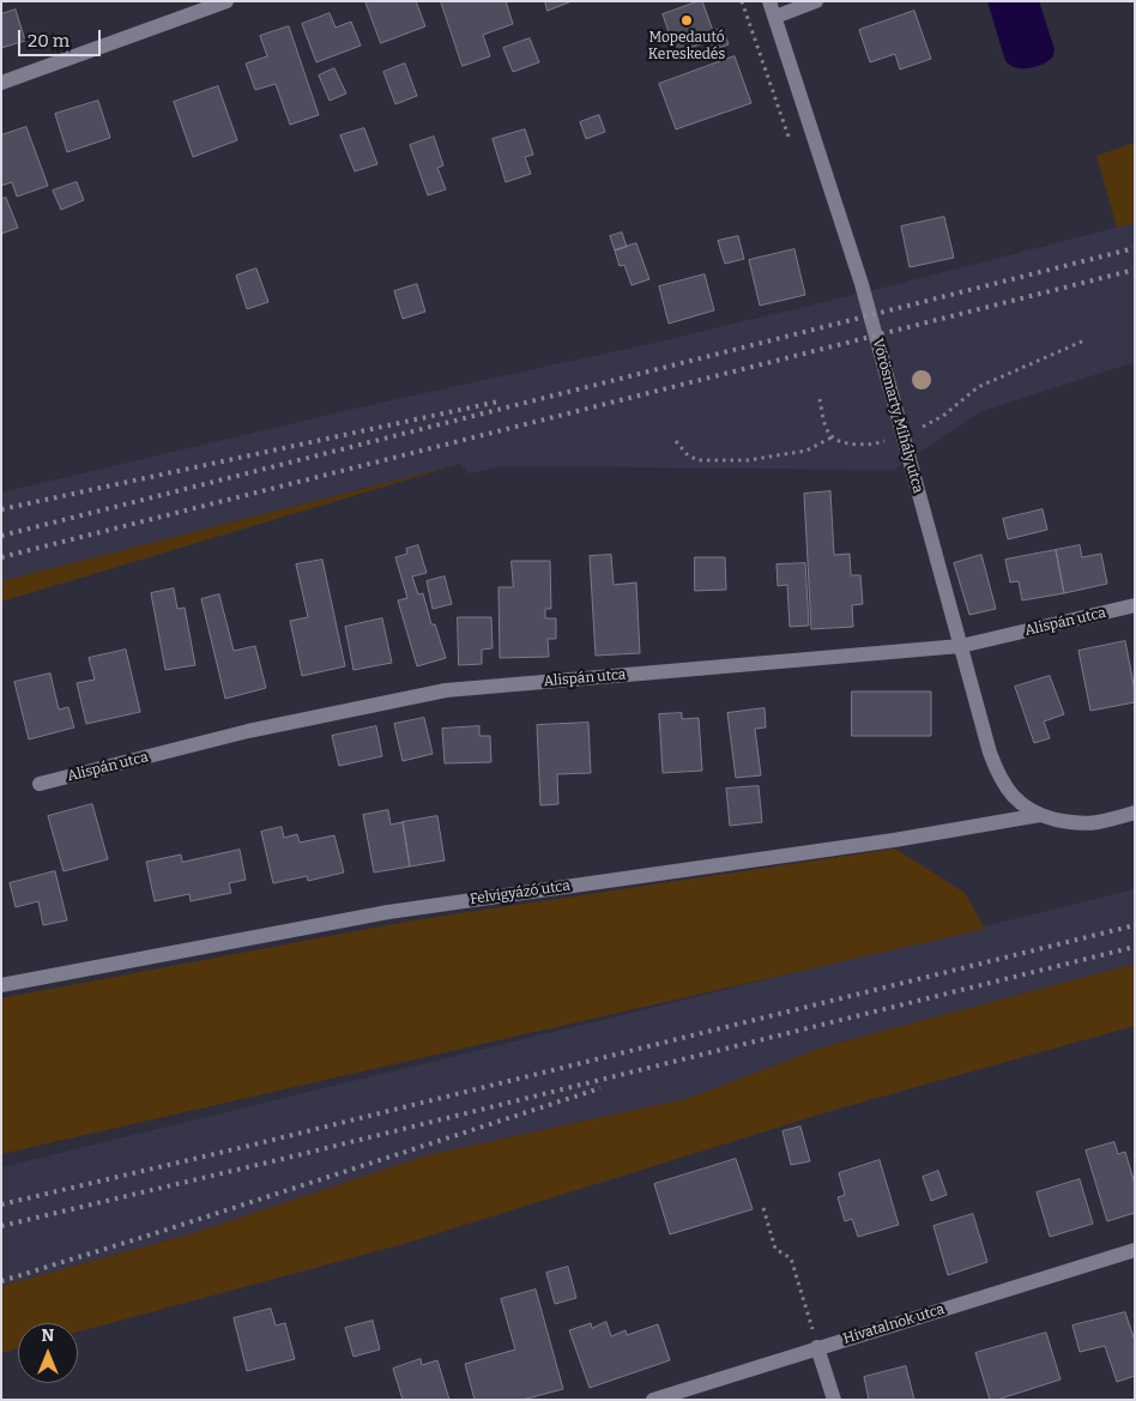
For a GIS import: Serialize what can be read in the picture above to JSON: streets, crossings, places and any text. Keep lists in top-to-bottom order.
{
  "streets": {
    "street": [
      "Vörösmarty Mihály utca",
      "Alispán utca",
      "Felvigyázó utca",
      "Hivatalnok utca"
    ]
  },
  "crossings": [
    ["Vörösmarty Mihály utca", "Alispán utca"],
    ["Vörösmarty Mihály utca", "Felvigyázó utca"]
  ],
  "places": ["Mopedautó Kereskedés"],
  "scale_bar": "20 m",
  "north": "top"
}
